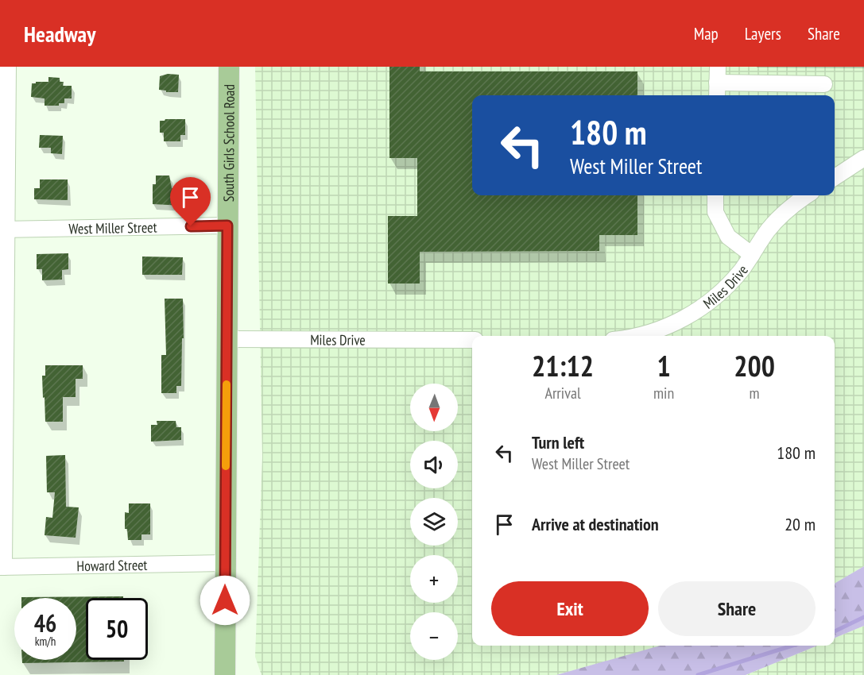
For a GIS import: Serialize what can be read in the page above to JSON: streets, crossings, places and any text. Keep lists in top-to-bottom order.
{
  "streets": {
    "main road": ["South Girls School Road"],
    "street": ["West Miller Street", "Miles Drive", "Howard Street"]
  },
  "crossings": [
    ["South Girls School Road", "West Miller Street"],
    ["South Girls School Road", "Miles Drive"],
    ["South Girls School Road", "Howard Street"]
  ],
  "north": "bottom",
  "page": {
    "header": "Headway",
    "nav": ["Map", "Layers", "Share"],
    "turn": ["180 m", "West Miller Street"],
    "eta": [
      "21:12",
      "Arrival",
      "1",
      "min",
      "200",
      "m"
    ],
    "map_buttons": ["+", "−"],
    "list": [
      {
        "name": "Turn left",
        "note": "West Miller Street",
        "value": "180 m"
      },
      {
        "name": "Arrive at destination",
        "value": "20 m"
      }
    ],
    "buttons": ["Exit", "Share"],
    "speed": "46 km/h",
    "limit": "50"
  }
}
